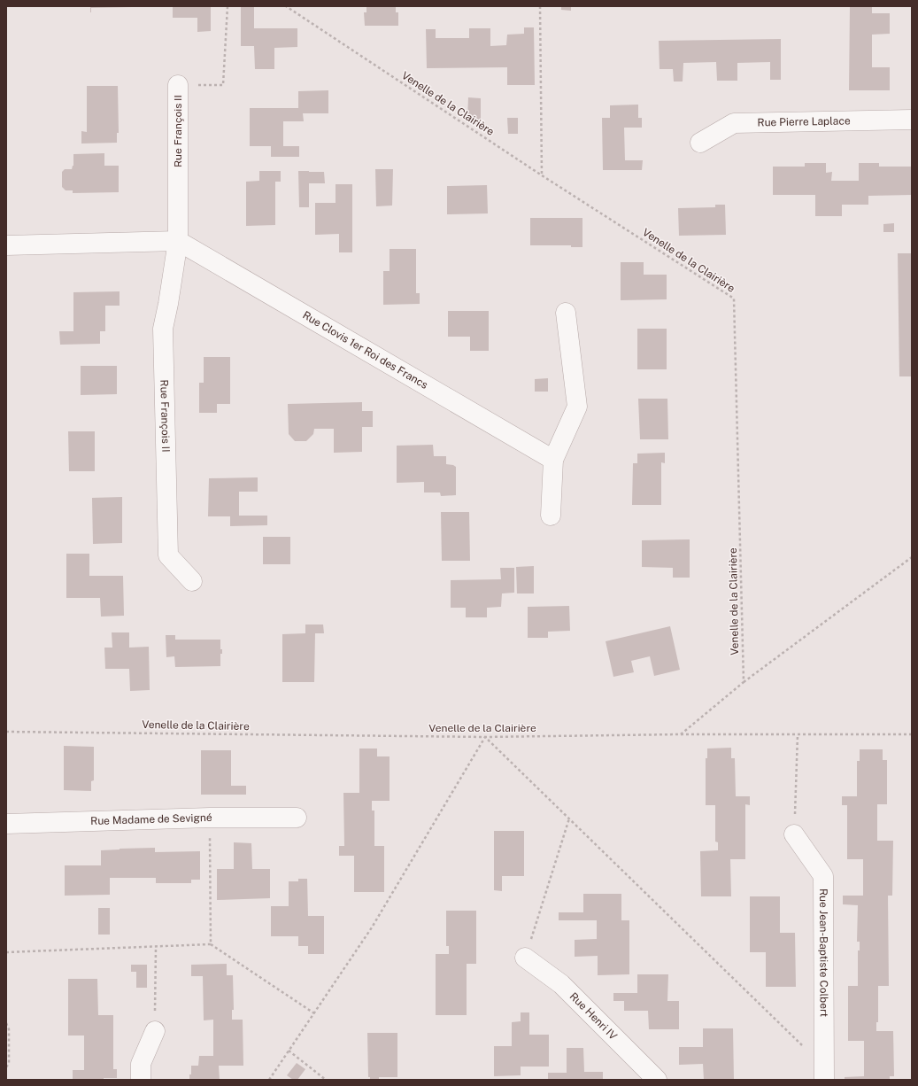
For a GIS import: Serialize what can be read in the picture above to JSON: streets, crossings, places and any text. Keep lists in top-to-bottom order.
{
  "streets": {
    "street": [
      "Rue Pierre Laplace",
      "Rue François II",
      "Rue Clovis 1er Roi des Francs",
      "Rue Madame de Sevigné",
      "Rue Jean-Baptiste Colbert",
      "Rue Henri IV"
    ],
    "path": ["Venelle de la Clairière"]
  },
  "crossings": [
    ["Rue François II", "Rue Clovis 1er Roi des Francs"]
  ]
}
